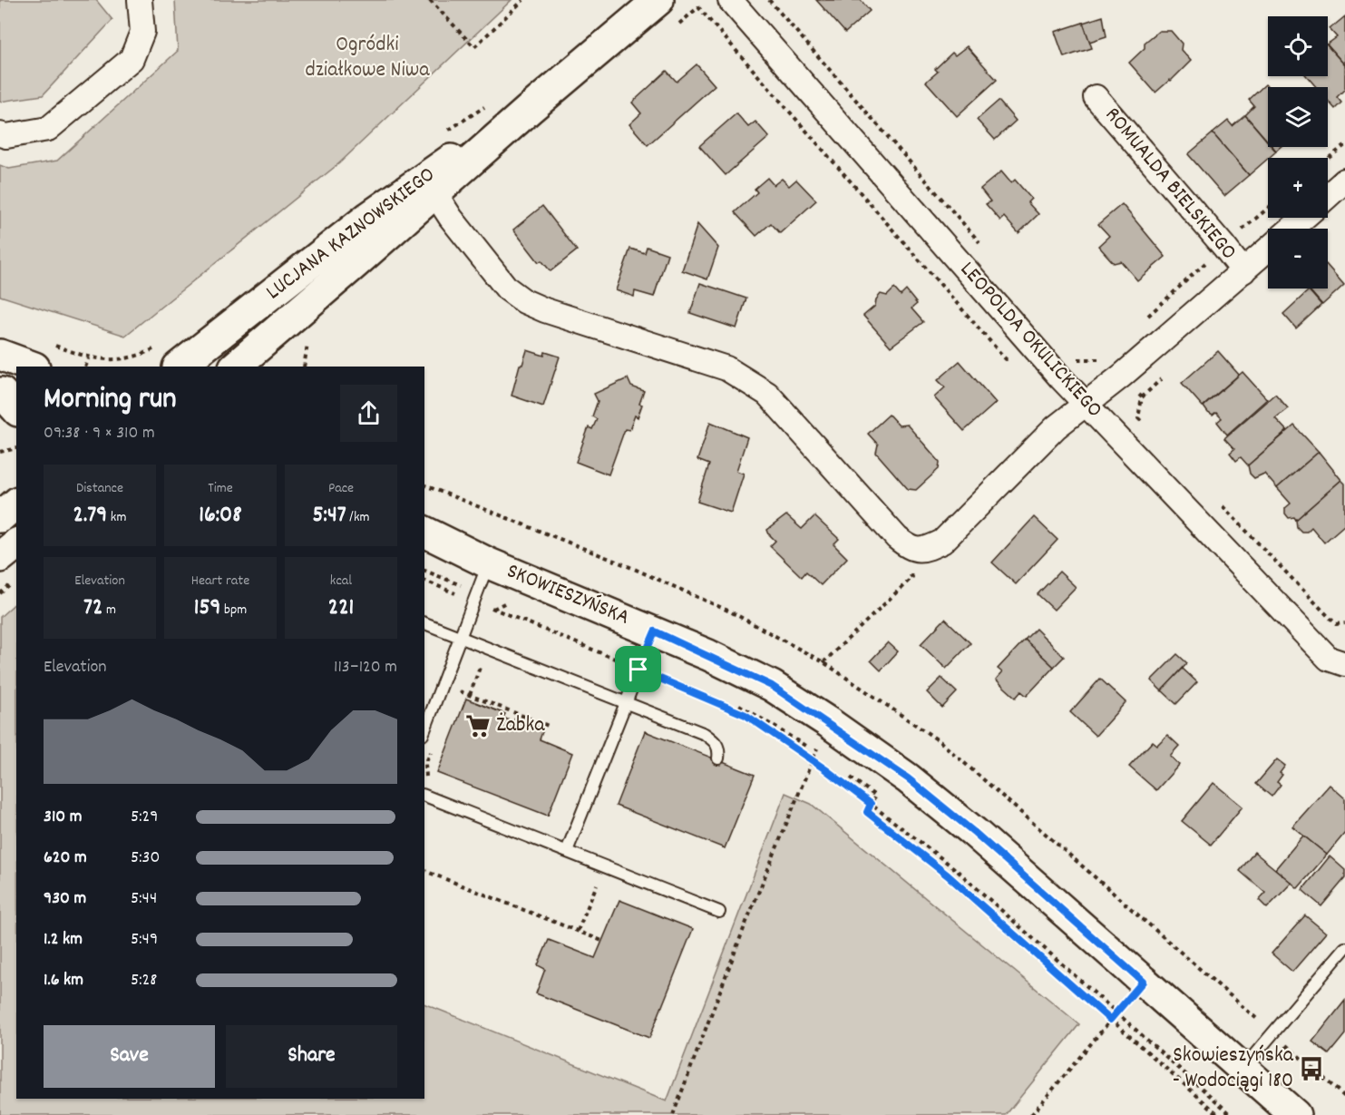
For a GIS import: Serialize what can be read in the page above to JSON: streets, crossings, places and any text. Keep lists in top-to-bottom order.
{
  "streets": {
    "street": [
      "ROMUALDA BIELSKIEGO",
      "LUCJANA KAZNOWSKIEGO",
      "LEOPOLDA OKULICKIEGO",
      "SKOWIESZYŃSKA"
    ]
  },
  "parks": ["Ogródki działkowe Niwa"],
  "places": {
    "supermarket": ["Żabka"],
    "bus stop": ["Skowieszyńska - Wodociągi 180"]
  },
  "page": {
    "map_buttons": ["+", "−"],
    "heading": ["Morning run", "09:38 · 9 × 310 m"],
    "stats": [
      ["Distance", "2.79 km"],
      ["Time", "16:08"],
      ["Pace", "5:47 /km"],
      ["Elevation", "72 m"],
      ["Heart rate", "159 bpm"],
      ["kcal", "221"]
    ],
    "chart": ["Elevation", "113–120 m"],
    "list": [
      {
        "name": "310 m",
        "note": "5:29"
      },
      {
        "name": "620 m",
        "note": "5:30"
      },
      {
        "name": "930 m",
        "note": "5:44"
      },
      {
        "name": "1.2 km",
        "note": "5:49"
      },
      {
        "name": "1.6 km",
        "note": "5:28"
      }
    ],
    "buttons": ["Save", "Share"]
  }
}
